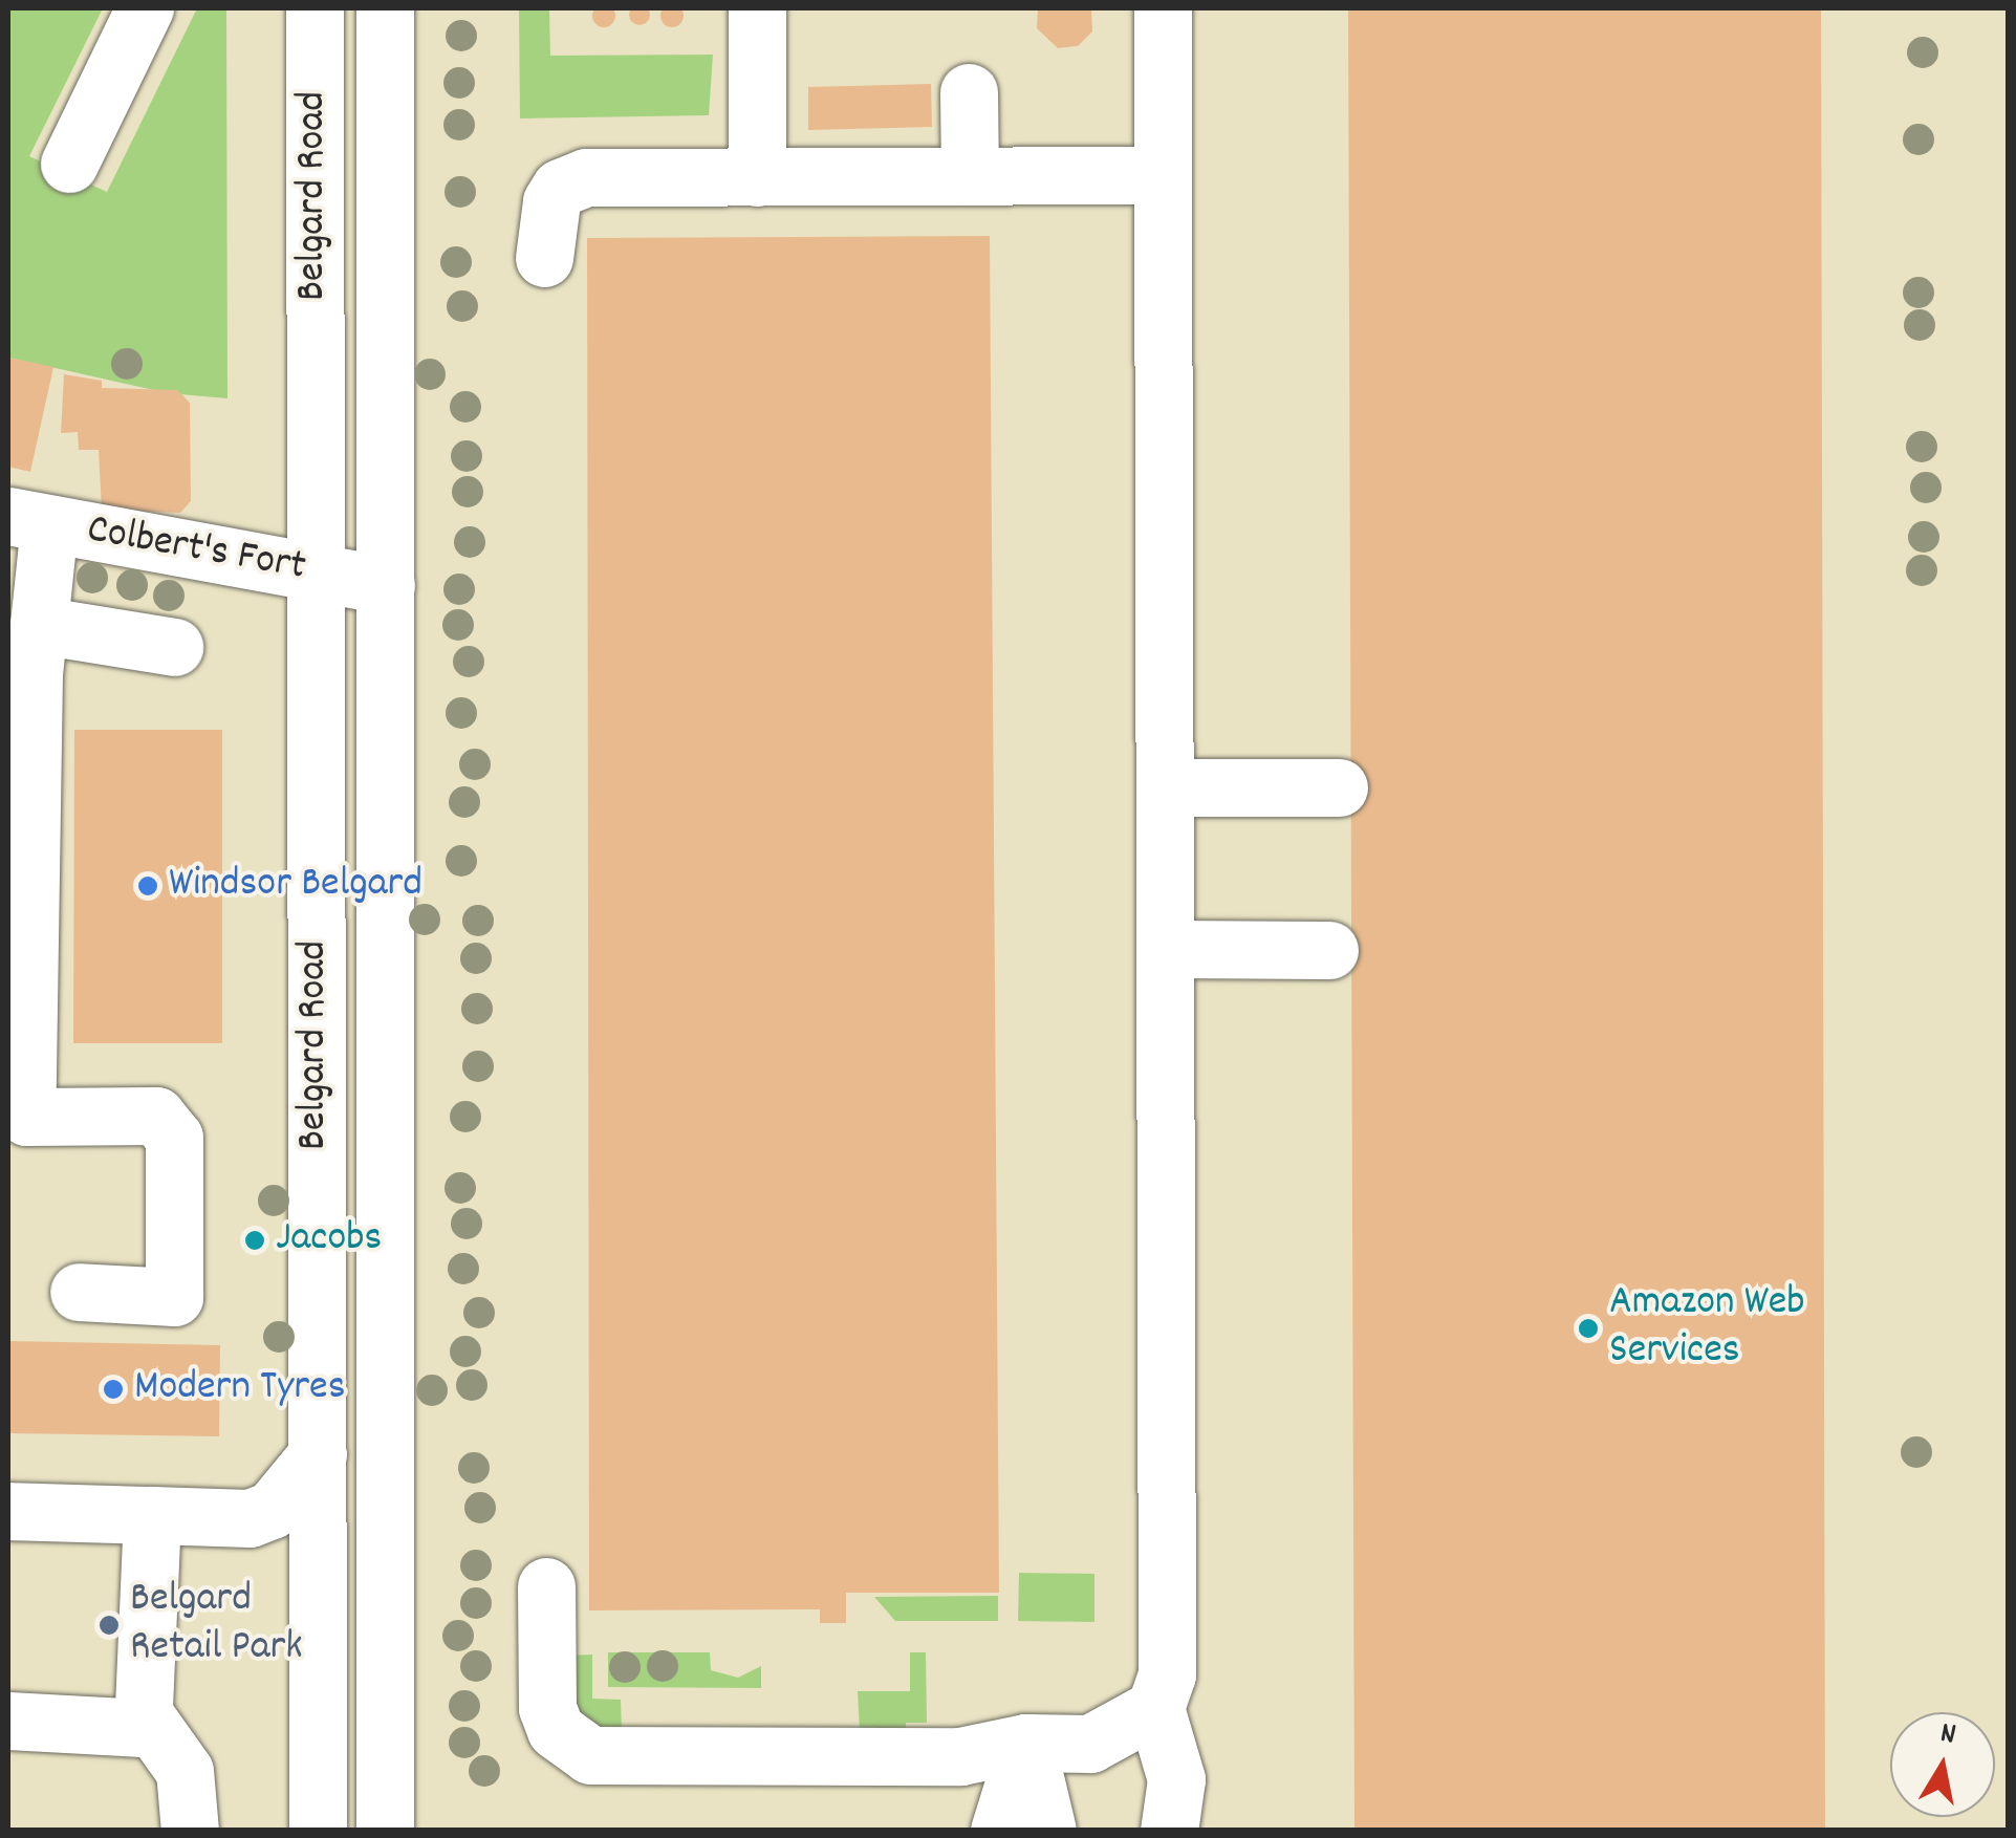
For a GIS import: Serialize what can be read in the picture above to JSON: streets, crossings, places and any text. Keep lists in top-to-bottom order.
{
  "streets": {
    "main road": ["Belgard Road", "Colbert's Fort"]
  },
  "crossings": [
    ["Belgard Road", "Colbert's Fort"]
  ],
  "places": [
    "Windsor Belgard",
    "Jacobs",
    "Amazon Web Services",
    "Modern Tyres",
    "Belgard Retail Park"
  ],
  "north": "top"
}
